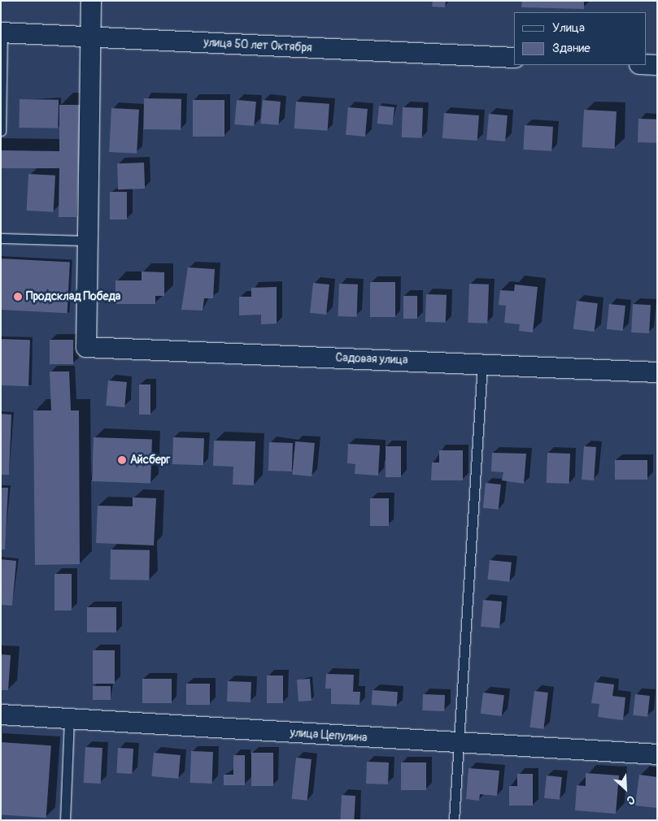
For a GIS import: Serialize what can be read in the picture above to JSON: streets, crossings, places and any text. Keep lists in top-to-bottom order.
{
  "streets": {
    "street": ["улица 50 лет Октября", "Садовая улица", "улица Цепулина"]
  },
  "places": ["Продсклад Победа", "Айсберг"],
  "legend": ["Улица", "Здание"],
  "north": "bottom right"
}
